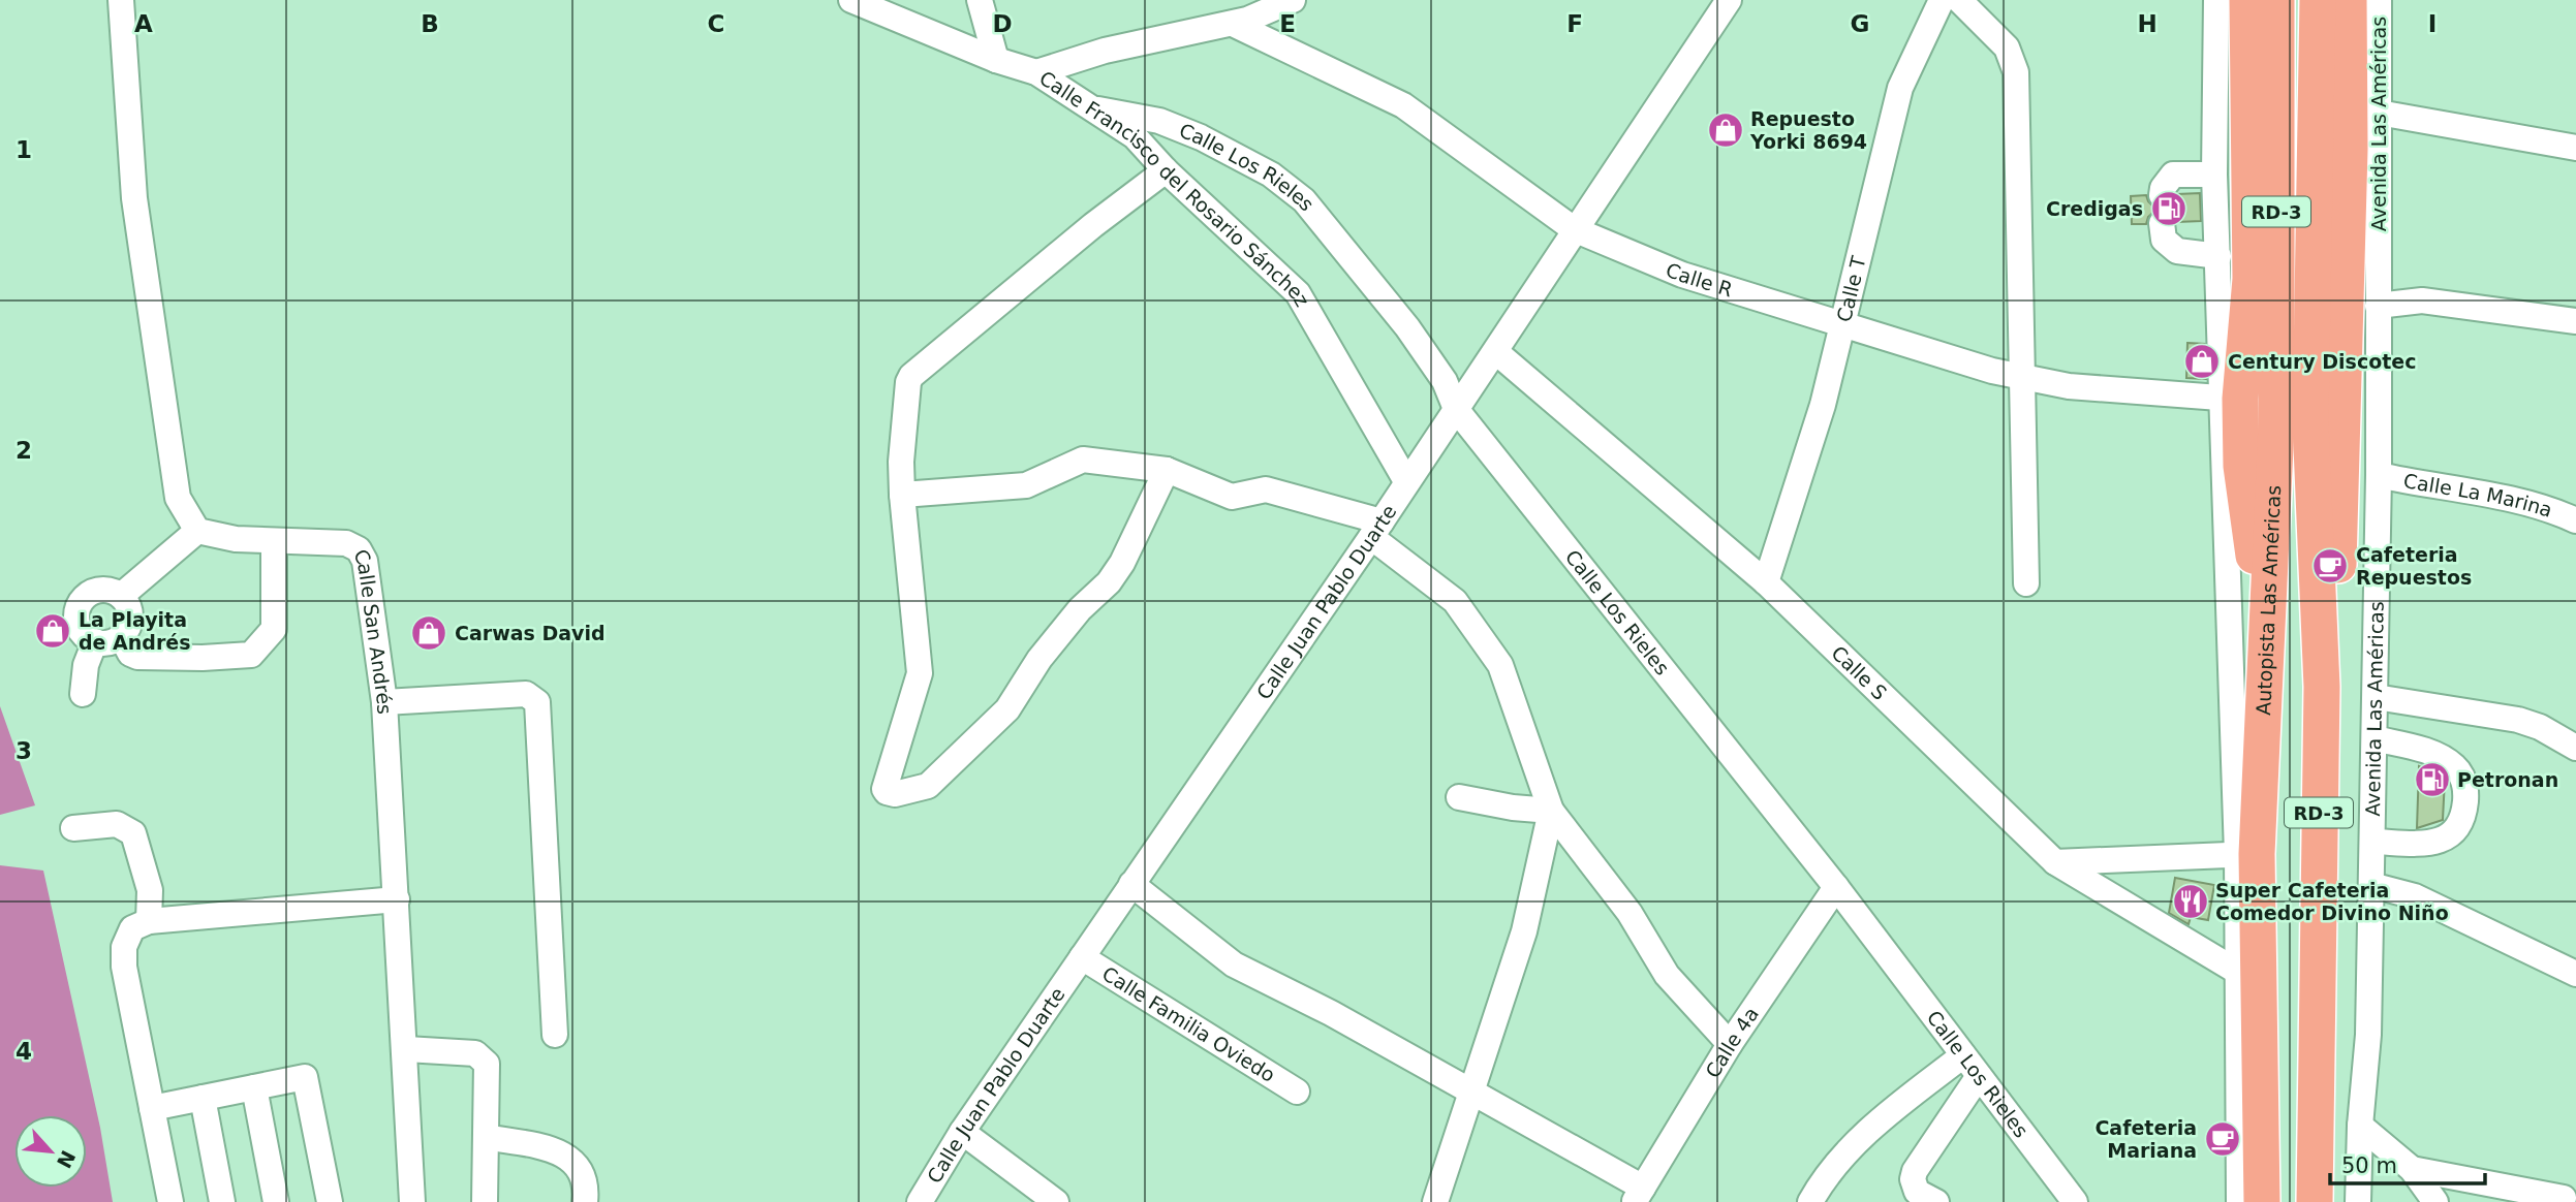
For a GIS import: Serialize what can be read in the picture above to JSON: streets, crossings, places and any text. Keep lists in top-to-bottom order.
{
  "streets": {
    "highway": ["RD-3", "Autopista Las Américas"],
    "street": [
      "Avenida Las Américas",
      "Calle Los Rieles",
      "Calle Francisco del Rosario Sánchez",
      "Calle R",
      "Calle T",
      "Calle La Marina",
      "Calle Juan Pablo Duarte",
      "Calle San Andrés",
      "Calle S",
      "Calle Familia Oviedo",
      "Calle 4a"
    ]
  },
  "crossings": [
    ["Avenida Las Américas", "Calle La Marina"],
    ["Calle Los Rieles", "Calle Francisco del Rosario Sánchez"],
    ["Calle Los Rieles", "Calle Juan Pablo Duarte"],
    ["Calle Los Rieles", "Calle 4a"],
    ["Calle Francisco del Rosario Sánchez", "Calle Juan Pablo Duarte"],
    ["Calle R", "Calle T"],
    ["Calle R", "Calle Juan Pablo Duarte"],
    ["Calle T", "Calle S"],
    ["Calle Juan Pablo Duarte", "Calle S"],
    ["Calle Juan Pablo Duarte", "Calle Familia Oviedo"]
  ],
  "places": {
    "shop": [
      "Repuesto Yorki 8694",
      "Century Discotec",
      "La Playita de Andrés",
      "Carwas David"
    ],
    "fuel station": ["Credigas", "Petronan"],
    "cafe": ["Cafeteria Repuestos", "Cafeteria Mariana"],
    "restaurant": ["Super Cafeteria Comedor Divino Niño"]
  },
  "scale_bar": "50 m",
  "north": "bottom right",
  "grid": {
    "columns": [
      "A",
      "B",
      "C",
      "D",
      "E",
      "F",
      "G",
      "H",
      "I"
    ],
    "rows": [
      "1",
      "2",
      "3",
      "4"
    ]
  }
}
